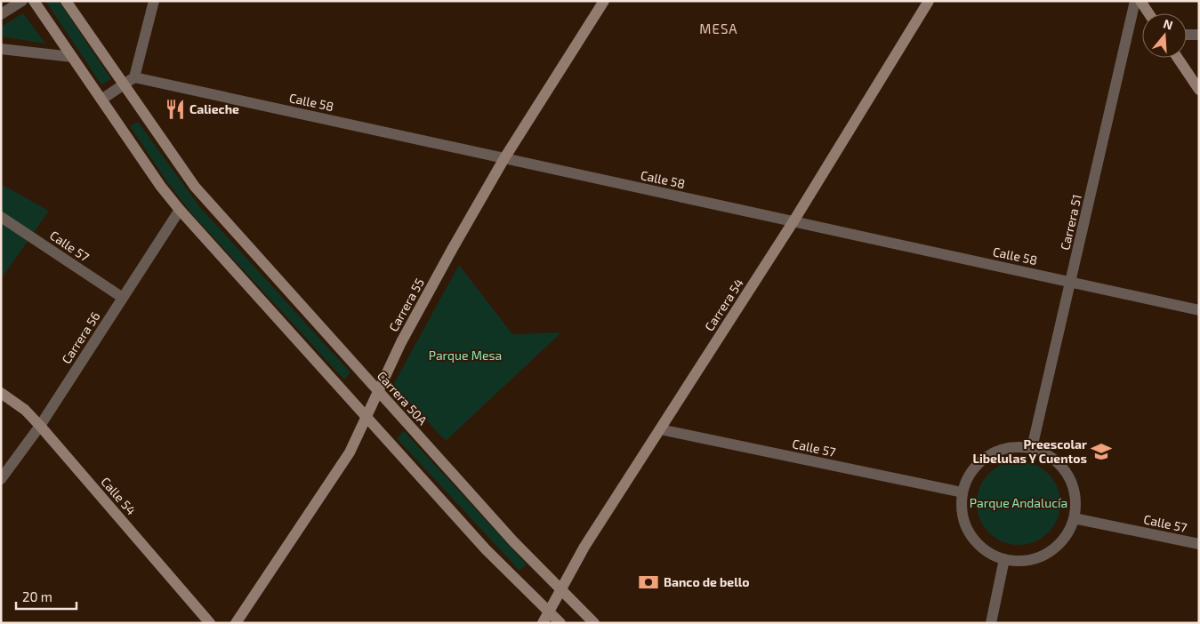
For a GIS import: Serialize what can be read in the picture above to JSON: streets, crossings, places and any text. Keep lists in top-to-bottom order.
{
  "streets": {
    "street": [
      "Calle 58",
      "Carrera 51",
      "Calle 57",
      "Carrera 55",
      "Carrera 54",
      "Carrera 56",
      "Carrera 50A",
      "Calle 54"
    ]
  },
  "crossings": [
    ["Calle 58", "Carrera 51"],
    ["Calle 58", "Carrera 55"],
    ["Calle 58", "Carrera 54"],
    ["Carrera 51", "Calle 57"],
    ["Calle 57", "Carrera 54"],
    ["Calle 57", "Carrera 56"],
    ["Carrera 55", "Carrera 50A"],
    ["Carrera 54", "Carrera 50A"],
    ["Carrera 56", "Calle 54"]
  ],
  "districts": ["MESA"],
  "parks": ["Parque Mesa", "Parque Andalucía"],
  "places": {
    "restaurant": ["Calieche"],
    "school or university": ["Preescolar Libelulas Y Cuentos"],
    "bank": ["Banco de bello"]
  },
  "scale_bar": "20 m",
  "north": "top"
}
